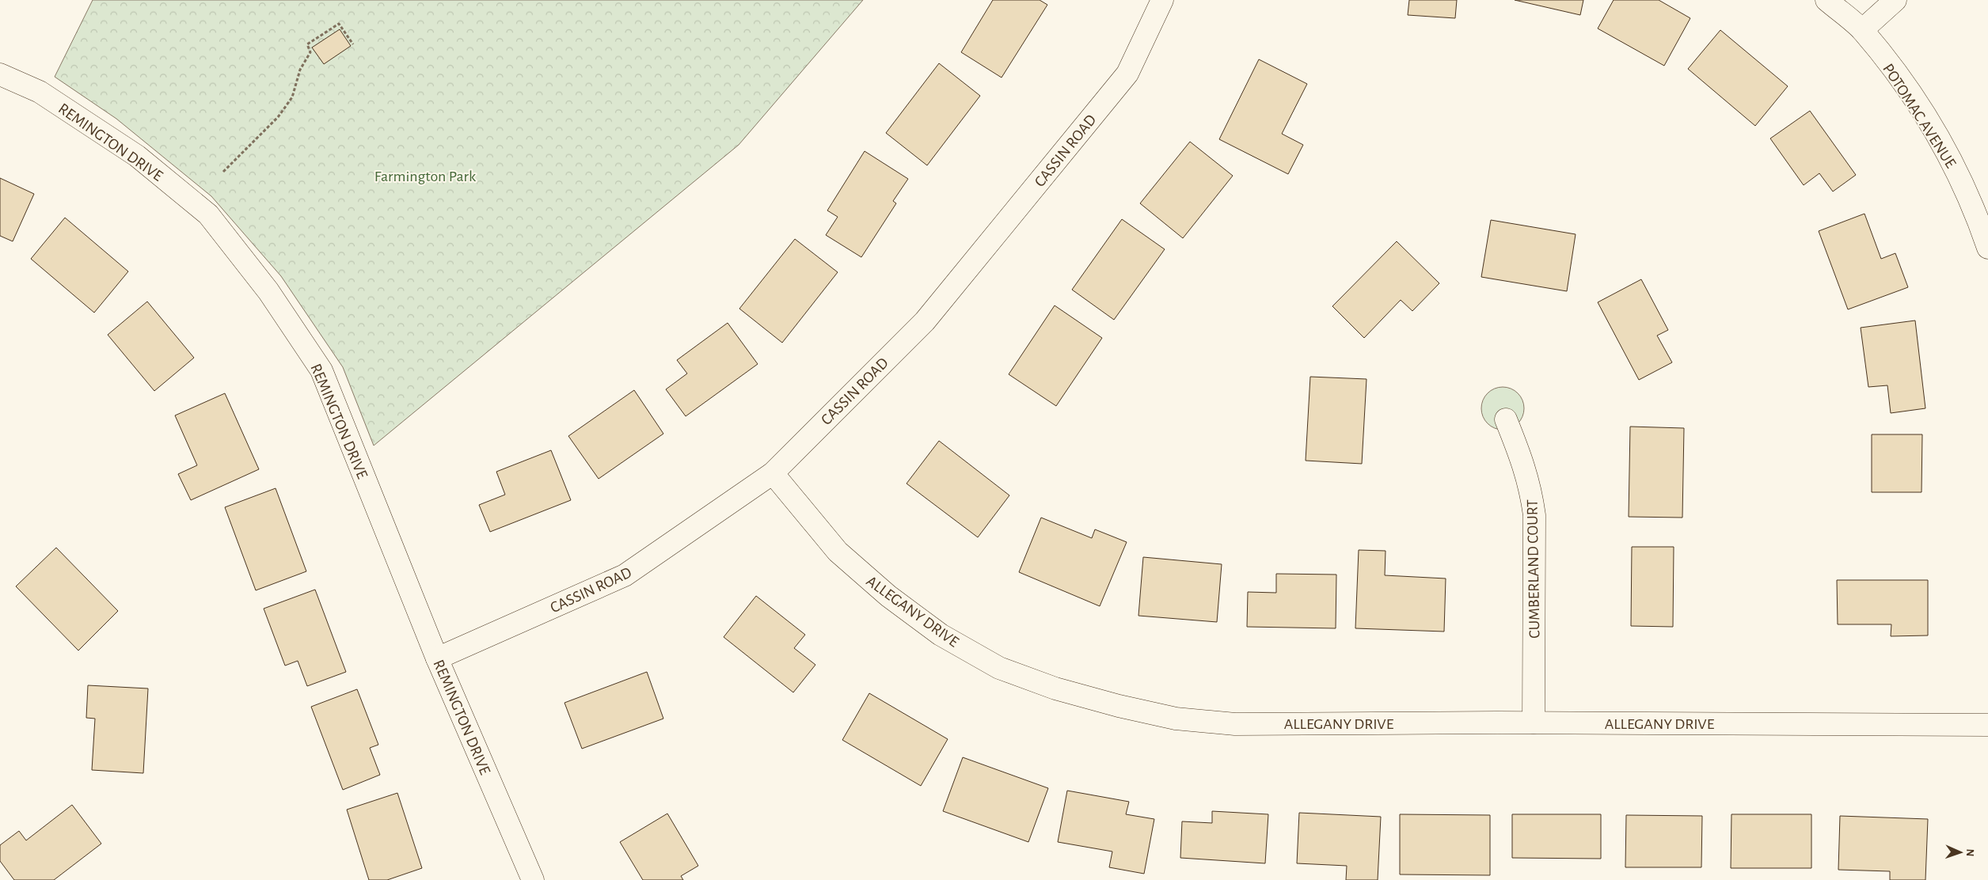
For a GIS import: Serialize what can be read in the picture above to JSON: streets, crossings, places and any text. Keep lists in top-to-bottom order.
{
  "streets": {
    "street": [
      "POTOMAC AVENUE",
      "REMINGTON DRIVE",
      "CASSIN ROAD",
      "CUMBERLAND COURT",
      "ALLEGANY DRIVE"
    ]
  },
  "crossings": [
    ["REMINGTON DRIVE", "CASSIN ROAD"],
    ["CASSIN ROAD", "ALLEGANY DRIVE"],
    ["CUMBERLAND COURT", "ALLEGANY DRIVE"]
  ],
  "parks": ["Farmington Park"],
  "north": "right"
}
